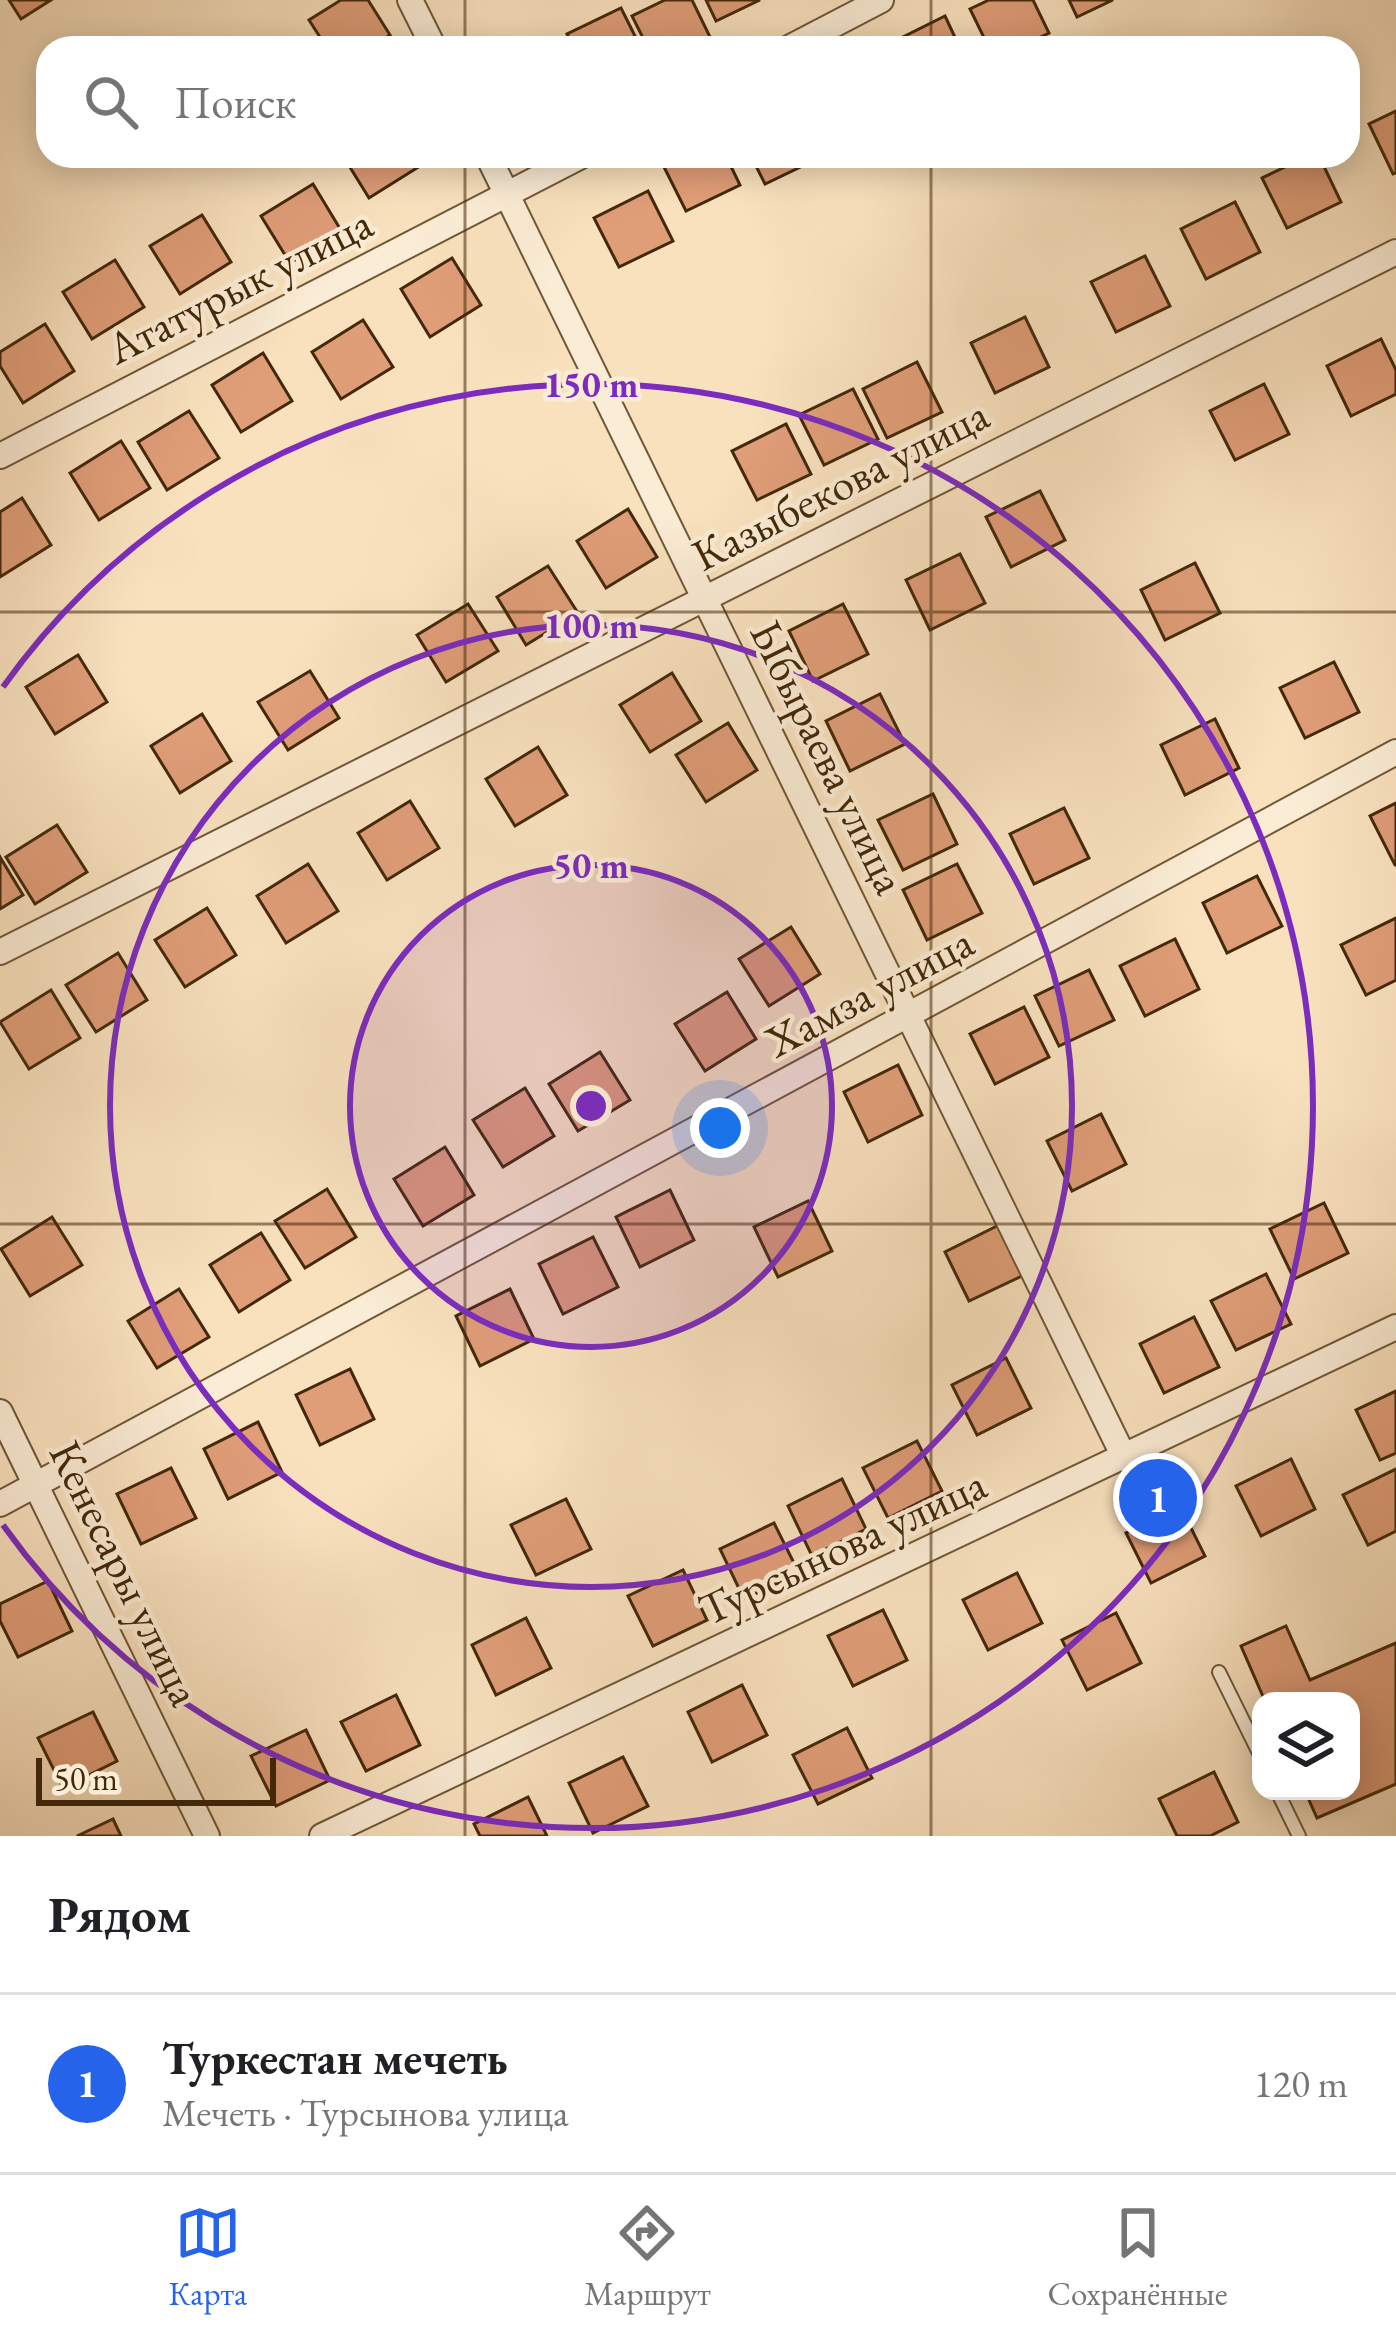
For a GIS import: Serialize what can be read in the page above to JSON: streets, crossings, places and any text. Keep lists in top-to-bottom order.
{
  "streets": {
    "street": [
      "Ататурык улица",
      "Казыбекова улица",
      "Ыбыраева улица",
      "Хамза улица",
      "Турсынова улица",
      "Кенесары улица"
    ]
  },
  "crossings": [
    ["Ататурык улица", "Ыбыраева улица"],
    ["Казыбекова улица", "Ыбыраева улица"],
    ["Ыбыраева улица", "Хамза улица"],
    ["Ыбыраева улица", "Турсынова улица"],
    ["Хамза улица", "Кенесары улица"]
  ],
  "scale_bar": "50 m",
  "page": {
    "search": "Поиск",
    "pins": "1",
    "scale": "50 m",
    "heading": "Рядом",
    "list": [
      {
        "mark": "1",
        "name": "Туркестан мечеть",
        "note": "Мечеть · Турсынова улица",
        "value": "120 m"
      }
    ],
    "nav": ["Карта", "Маршрут", "Сохранённые"]
  },
  "rings": ["150 m", "100 m", "50 m"]
}
